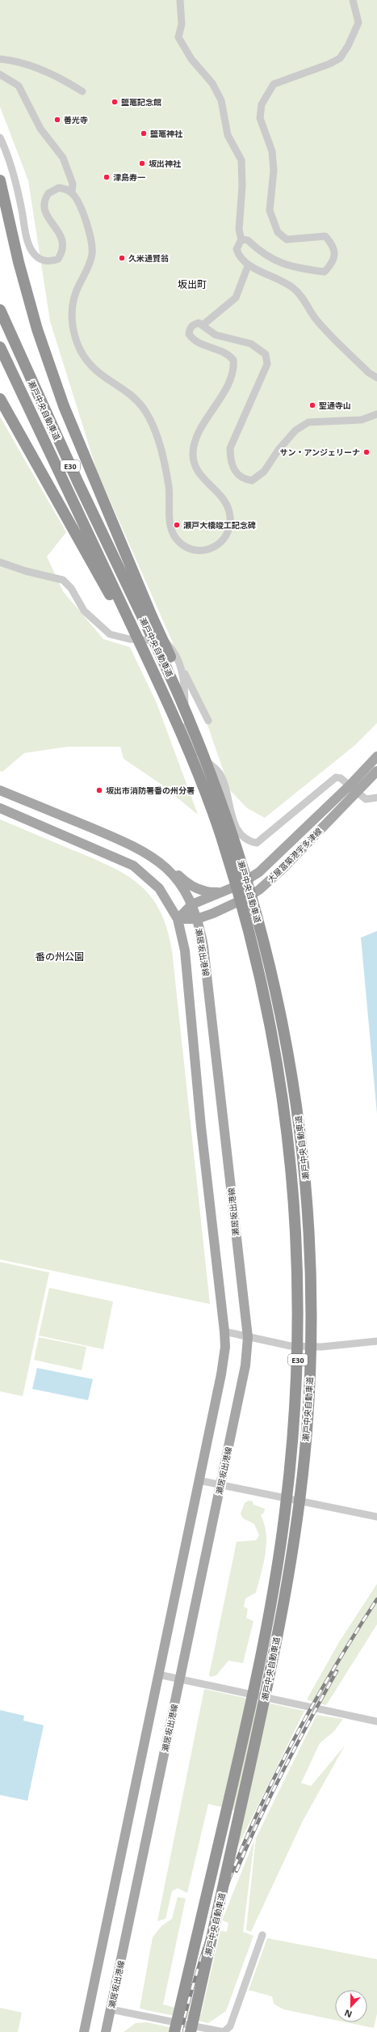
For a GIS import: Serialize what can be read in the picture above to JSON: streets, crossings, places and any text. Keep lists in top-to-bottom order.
{
  "streets": {
    "highway": ["瀬戸中央自動車道", "E30"],
    "main road": ["大屋冨築港宇多津線", "瀬居坂出港線"]
  },
  "crossings": [
    ["大屋冨築港宇多津線", "瀬居坂出港線"]
  ],
  "districts": ["坂出町", "番の州公園"],
  "places": [
    "鹽竈記念館",
    "善光寺",
    "鹽竈神社",
    "坂出神社",
    "津島寿一",
    "久米通賢翁",
    "聖通寺山",
    "サン・アンジェリーナ",
    "瀬戸大橋竣工記念碑",
    "坂出市消防署番の州分署"
  ],
  "north": "bottom"
}
